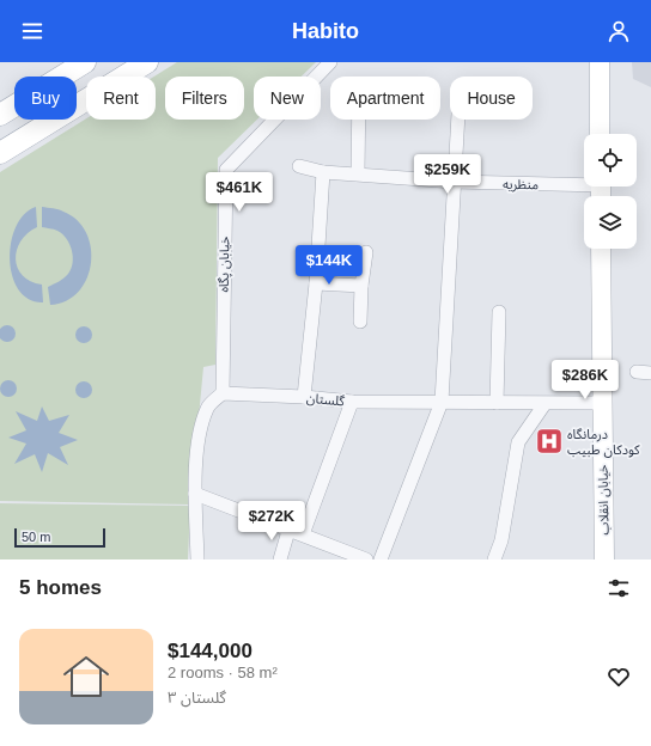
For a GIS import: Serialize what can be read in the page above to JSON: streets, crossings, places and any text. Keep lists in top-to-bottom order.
{
  "streets": {
    "main road": ["خیابان انقلاب"],
    "street": ["منظریه", "خیابان پگاه", "گلستان"]
  },
  "crossings": [
    ["خیابان پگاه", "گلستان"],
    ["گلستان", "خیابان انقلاب"]
  ],
  "places": {
    "hospital": ["درمانگاه کودکان طبیب"]
  },
  "scale_bar": "50 m",
  "page": {
    "header": "Habito",
    "chip": [
      "Buy",
      "Rent",
      "Filters",
      "New",
      "Apartment",
      "House"
    ],
    "price": [
      "$259K",
      "$461K",
      "$144K",
      "$286K",
      "$272K"
    ],
    "scale": "50 m",
    "heading": "5 homes",
    "list": [
      {
        "name": "$144,000",
        "note": "2 rooms · 58 m² · گلستان ۳"
      }
    ]
  }
}
